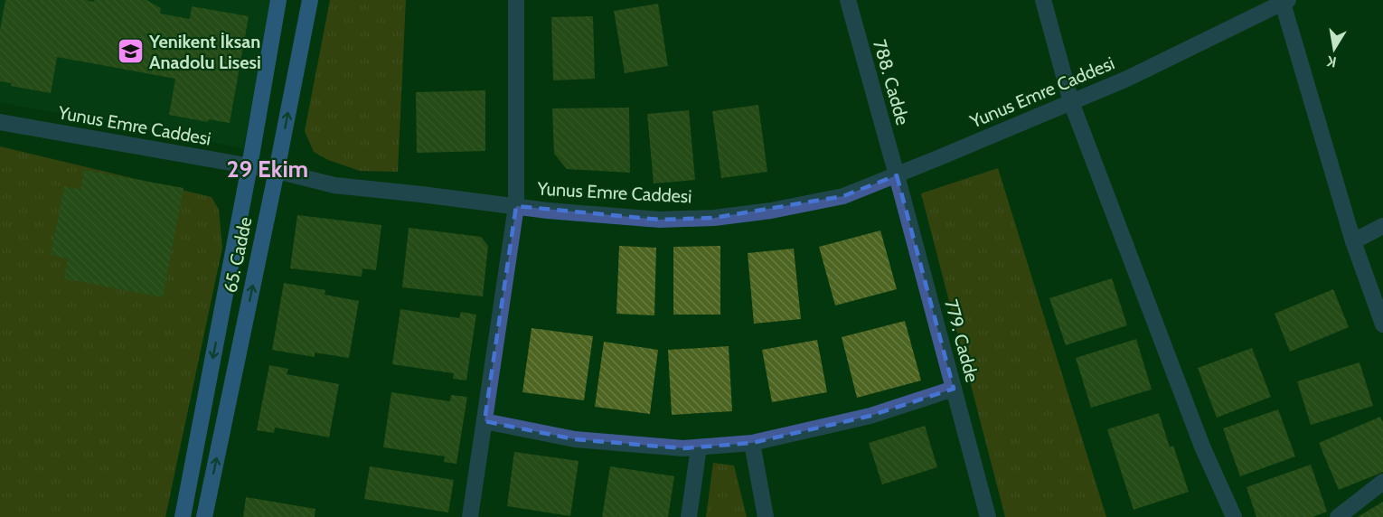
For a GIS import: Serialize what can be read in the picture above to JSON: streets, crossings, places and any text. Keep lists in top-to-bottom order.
{
  "streets": {
    "main road": ["65. Cadde"],
    "street": ["788. Cadde", "Yunus Emre Caddesi", "779. Cadde"]
  },
  "crossings": [
    ["788. Cadde", "Yunus Emre Caddesi"],
    ["788. Cadde", "779. Cadde"],
    ["Yunus Emre Caddesi", "65. Cadde"],
    ["Yunus Emre Caddesi", "779. Cadde"]
  ],
  "districts": ["29 Ekim"],
  "places": {
    "school or university": ["Yenikent İksan Anadolu Lisesi"]
  },
  "north": "bottom"
}
